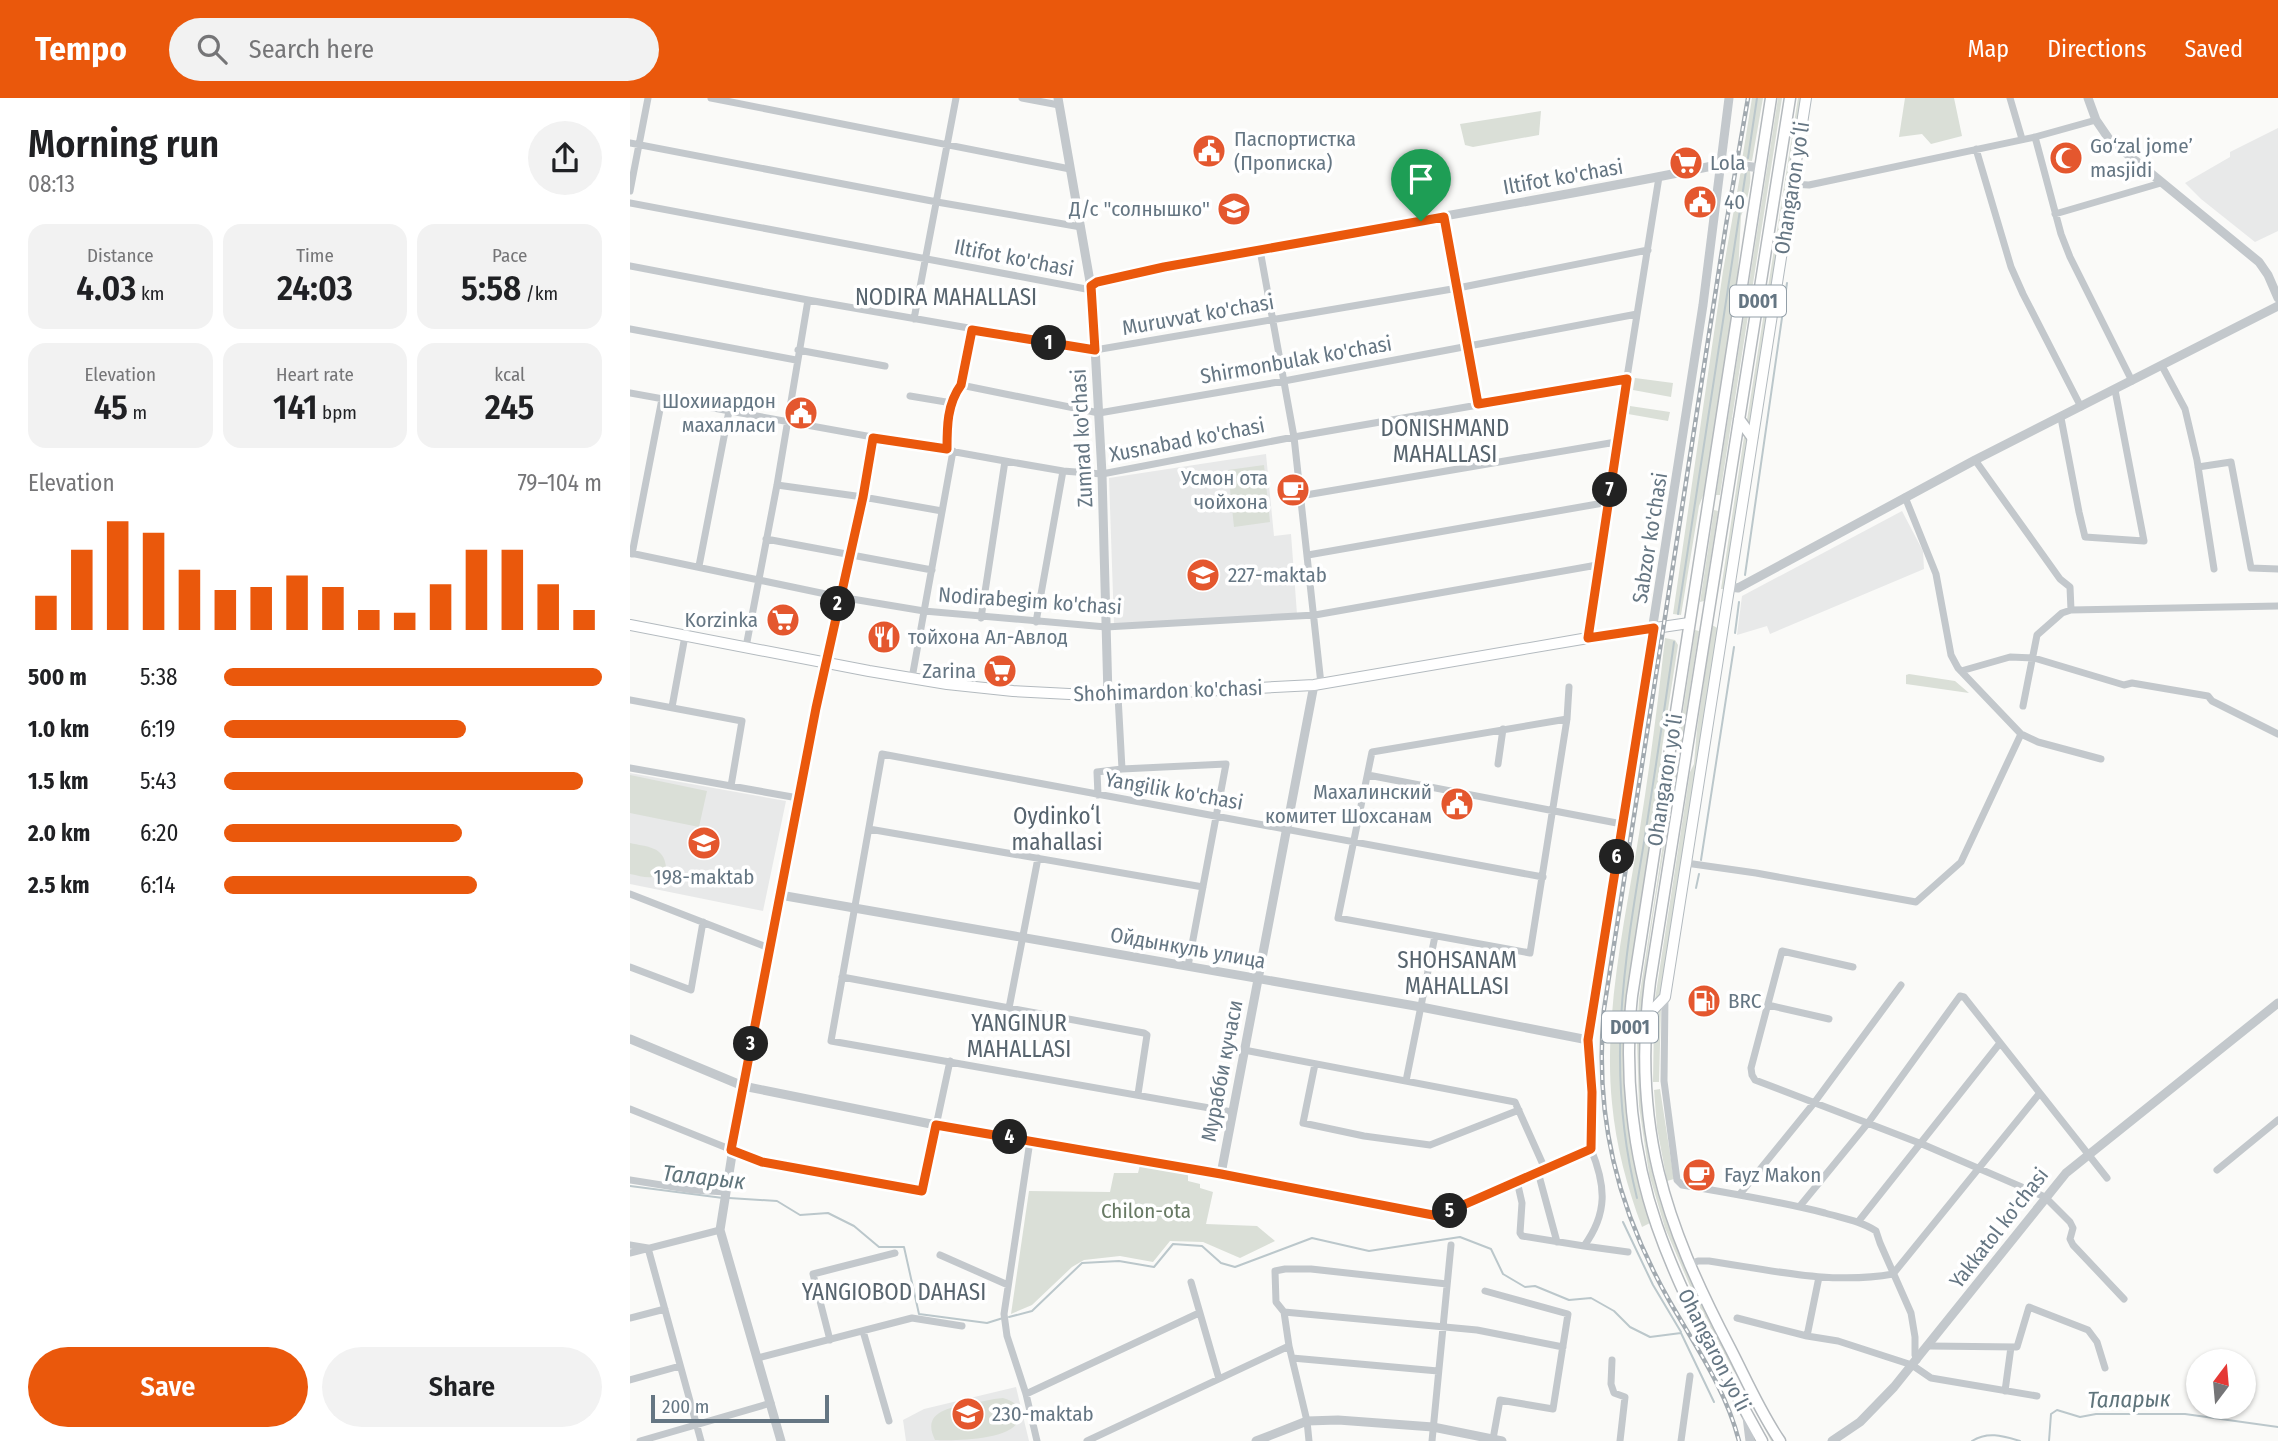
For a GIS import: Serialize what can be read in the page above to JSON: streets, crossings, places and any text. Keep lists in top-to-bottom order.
{
  "streets": {
    "highway": ["Ohangaron yoʻli", "D001", "Shohimardon ko'chasi"],
    "street": [
      "Iltifot ko'chasi",
      "Muruvvat ko'chasi",
      "Shirmonbulak ko'chasi",
      "Zumrad ko'chasi",
      "Xusnabad ko'chasi",
      "Sabzor ko'chasi",
      "Nodirabegim ko'chasi",
      "Yangilik ko'chasi",
      "Ойдынкуль улица",
      "Мурабби кучаси",
      "Yakkatol ko'chasi"
    ]
  },
  "crossings": [
    ["Iltifot ko'chasi", "Ohangaron yoʻli"],
    ["Iltifot ko'chasi", "Zumrad ko'chasi"],
    ["Iltifot ko'chasi", "Sabzor ko'chasi"],
    ["Ohangaron yoʻli", "Shohimardon ko'chasi"],
    ["Muruvvat ko'chasi", "Zumrad ko'chasi"],
    ["Shirmonbulak ko'chasi", "Zumrad ko'chasi"],
    ["Zumrad ko'chasi", "Xusnabad ko'chasi"],
    ["Zumrad ko'chasi", "Nodirabegim ko'chasi"],
    ["Zumrad ko'chasi", "Shohimardon ko'chasi"],
    ["Sabzor ko'chasi", "Shohimardon ko'chasi"],
    ["Sabzor ko'chasi", "Ойдынкуль улица"],
    ["Shohimardon ko'chasi", "Мурабби кучаси"],
    ["Yangilik ko'chasi", "Мурабби кучаси"],
    ["Ойдынкуль улица", "Мурабби кучаси"]
  ],
  "districts": [
    "NODIRA MAHALLASI",
    "DONISHMAND MAHALLASI",
    "Oydinkoʻl mahallasi",
    "SHOHSANAM MAHALLASI",
    "YANGINUR MAHALLASI",
    "YANGIOBOD DAHASI"
  ],
  "water": ["Таларык"],
  "parks": ["Chilon-ota"],
  "places": {
    "public building": [
      "Паспортистка (Прописка)",
      "40",
      "Шохииардон махалласи",
      "Махалинский комитет Шохcанам"
    ],
    "mosque": ["Go‘zal jome’ masjidi"],
    "supermarket": ["Lola", "Korzinka", "Zarina"],
    "school or university": [
      "Д/с \"солнышко\"",
      "227-maktab",
      "198-maktab",
      "230-maktab"
    ],
    "cafe": ["Усмон ота чойхона", "Fayz Makon"],
    "restaurant": ["тойхона Ал-Авлод"],
    "fuel station": ["BRC"]
  },
  "scale_bar": "200 m",
  "north": "top",
  "page": {
    "header": "Tempo",
    "search": "Search here",
    "nav": ["Map", "Directions", "Saved"],
    "heading": ["Morning run", "08:13"],
    "stats": [
      ["Distance", "4.03 km"],
      ["Time", "24:03"],
      ["Pace", "5:58 /km"],
      ["Elevation", "45 m"],
      ["Heart rate", "141 bpm"],
      ["kcal", "245"]
    ],
    "pins": [
      "1",
      "7",
      "2",
      "6",
      "3",
      "4",
      "5"
    ],
    "chart": ["Elevation", "79–104 m"],
    "list": [
      {
        "name": "500 m",
        "note": "5:38"
      },
      {
        "name": "1.0 km",
        "note": "6:19"
      },
      {
        "name": "1.5 km",
        "note": "5:43"
      },
      {
        "name": "2.0 km",
        "note": "6:20"
      },
      {
        "name": "2.5 km",
        "note": "6:14"
      }
    ],
    "buttons": ["Save", "Share"],
    "scale": "200 m"
  }
}
